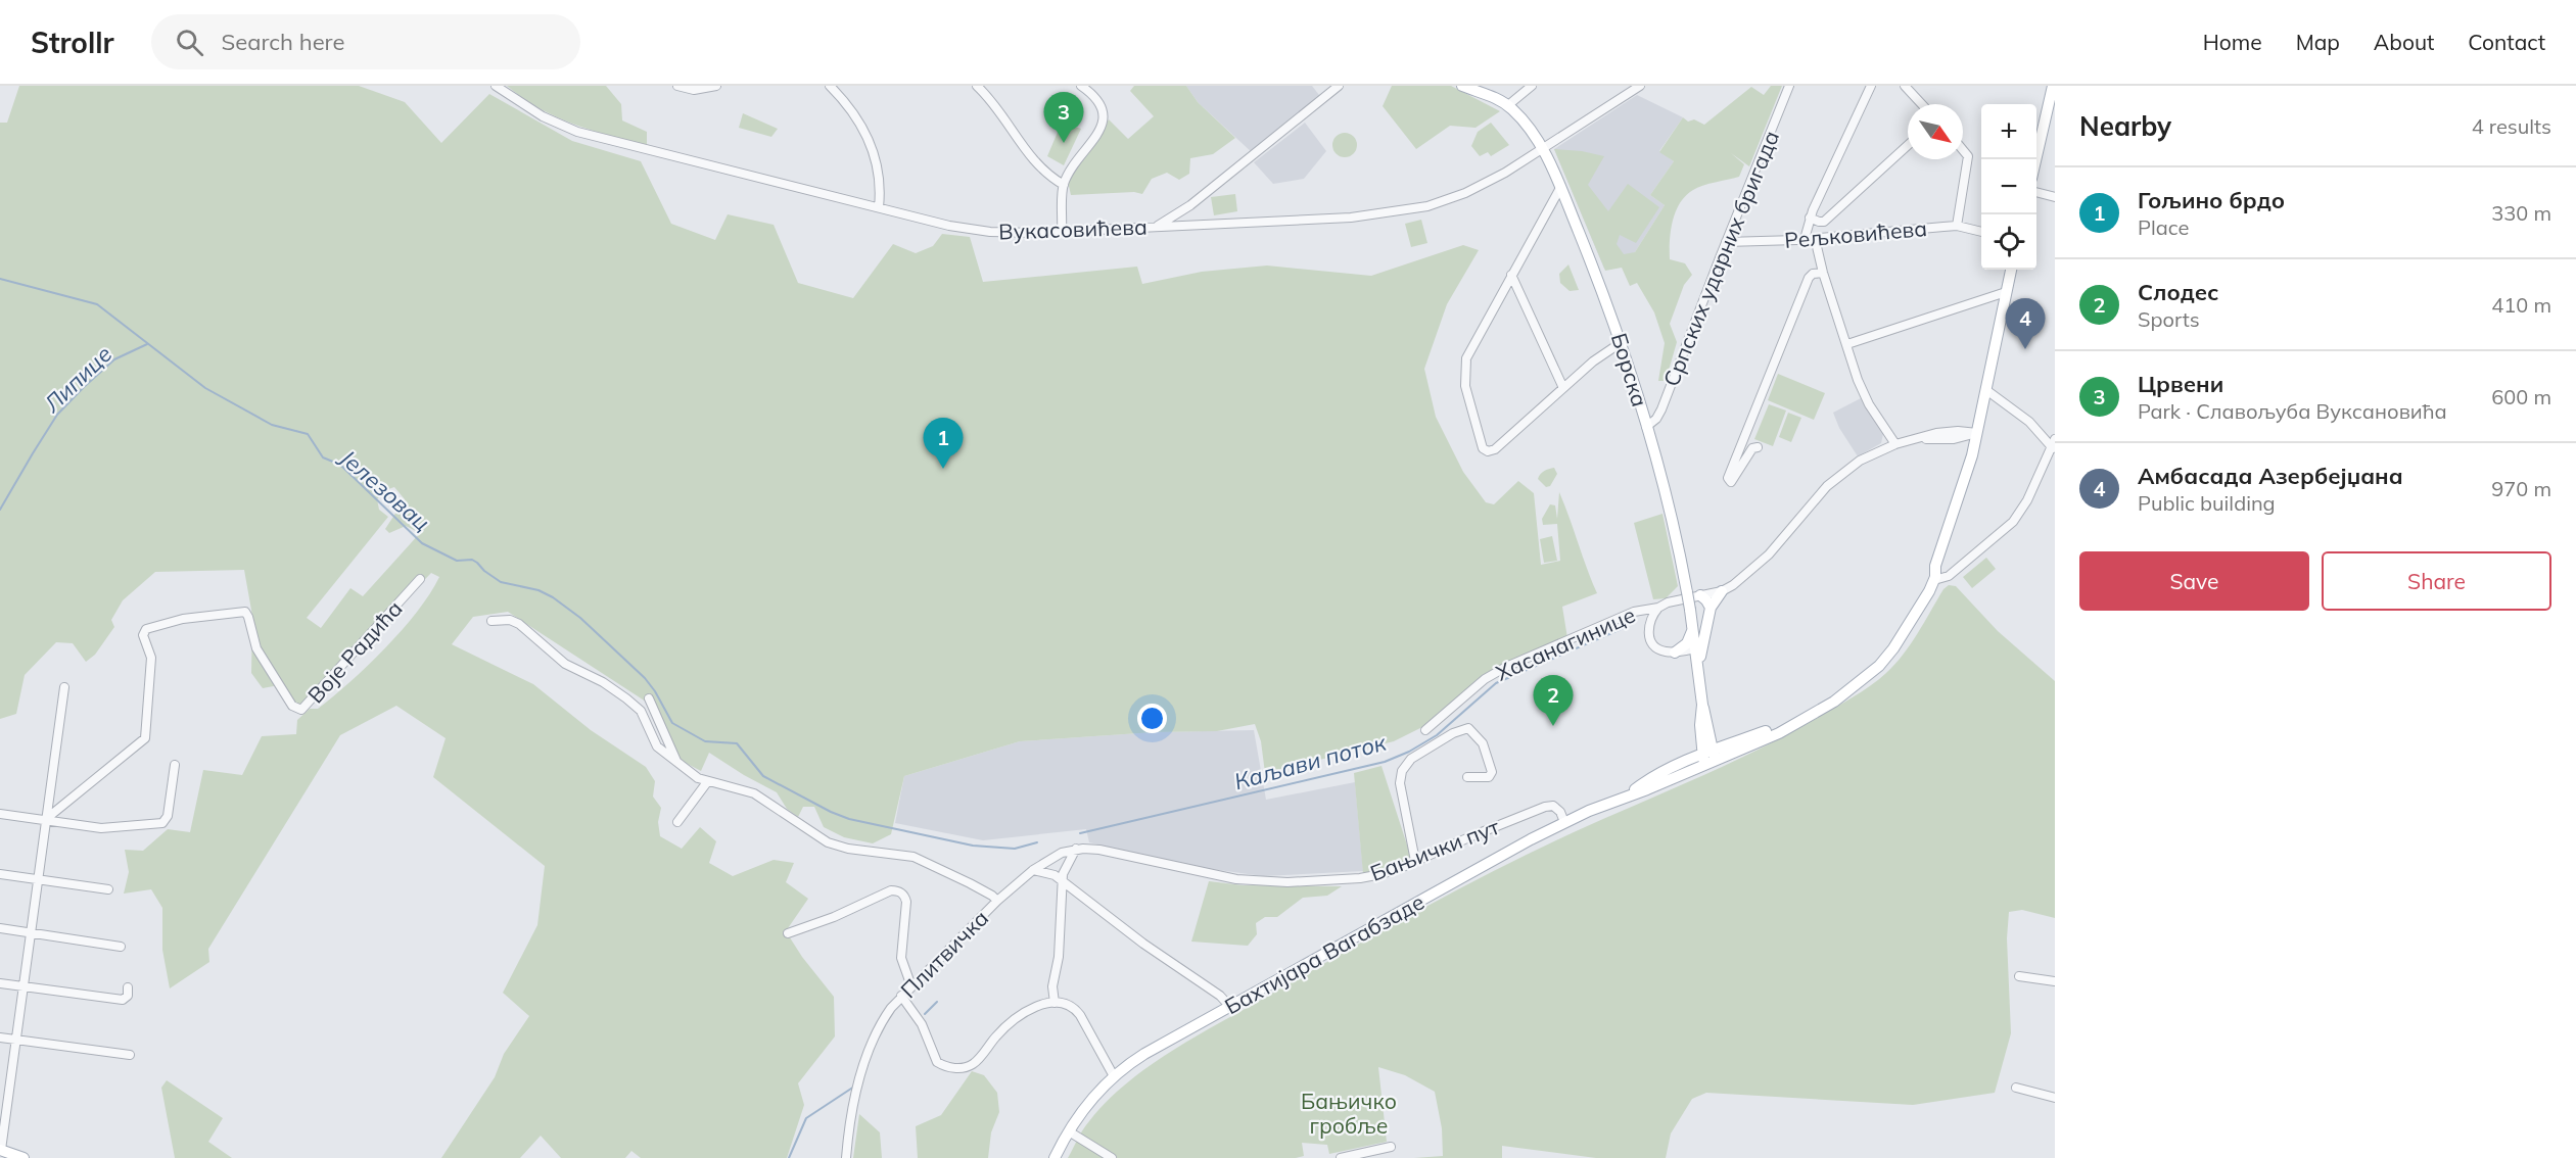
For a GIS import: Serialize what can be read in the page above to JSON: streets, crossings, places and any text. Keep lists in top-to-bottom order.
{
  "streets": {
    "main road": ["Борска", "Бахтијара Вагабзаде"],
    "street": [
      "Вукасовићева",
      "Рељковићева",
      "Српских ударних бригада",
      "Хасанагинице",
      "Воје Радића",
      "Бањички пут",
      "Плитвичка"
    ]
  },
  "crossings": [
    ["Вукасовићева", "Борска"],
    ["Рељковићева", "Српских ударних бригада"],
    ["Српских ударних бригада", "Борска"],
    ["Борска", "Бахтијара Вагабзаде"],
    ["Хасанагинице", "Бахтијара Вагабзаде"],
    ["Бањички пут", "Бахтијара Вагабзаде"]
  ],
  "water": ["Липице", "Јелезовац", "Каљави поток"],
  "parks": ["Бањичко гробље"],
  "north": "bottom right",
  "page": {
    "header": "Strollr",
    "search": "Search here",
    "nav": [
      "Home",
      "Map",
      "About",
      "Contact"
    ],
    "heading": ["Nearby", "4 results"],
    "pins": [
      "3",
      "4",
      "1",
      "2"
    ],
    "map_buttons": ["+", "−"],
    "list": [
      {
        "mark": "1",
        "name": "Гољино брдо",
        "note": "Place",
        "value": "330 m"
      },
      {
        "mark": "2",
        "name": "Слодес",
        "note": "Sports",
        "value": "410 m"
      },
      {
        "mark": "3",
        "name": "Црвени",
        "note": "Park · Славољуба Вуксановића",
        "value": "600 m"
      },
      {
        "mark": "4",
        "name": "Амбасада Азербејџана",
        "note": "Public building",
        "value": "970 m"
      }
    ],
    "buttons": ["Save", "Share"]
  }
}
